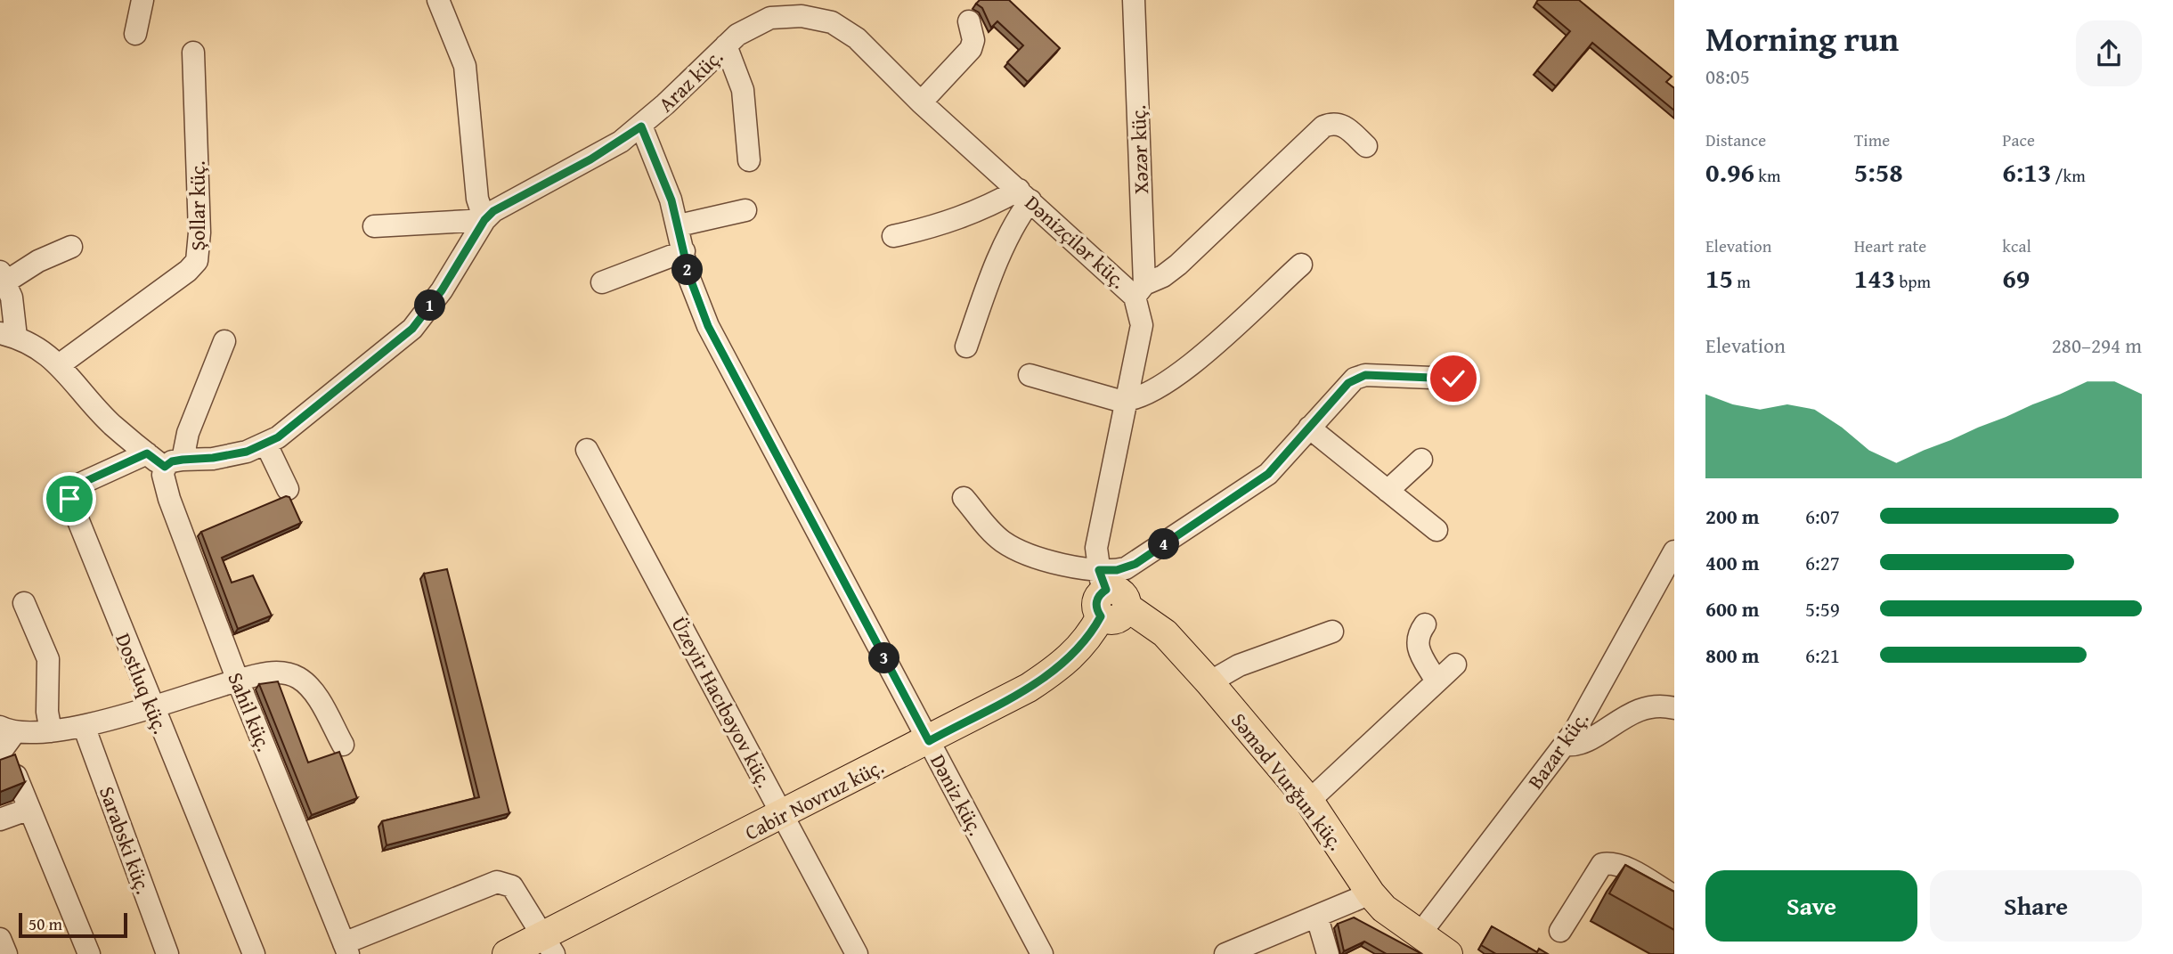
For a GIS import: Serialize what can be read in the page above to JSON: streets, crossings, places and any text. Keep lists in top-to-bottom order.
{
  "streets": {
    "main road": ["Səməd Vurğun küç.", "Cabir Novruz küç."],
    "street": [
      "Araz küç.",
      "Xəzər küç.",
      "Şollar küç.",
      "Dәnizçilәr küç.",
      "Dostluq küç.",
      "Üzeyir Hacıbəyov küç.",
      "Sahil küç.",
      "Bazar küç.",
      "Dәniz küç.",
      "Sarabski küç."
    ]
  },
  "crossings": [
    ["Araz küç.", "Dәnizçilәr küç."],
    ["Araz küç.", "Sahil küç."],
    ["Araz küç.", "Dәniz küç."],
    ["Xəzər küç.", "Dәnizçilәr küç."],
    ["Dәnizçilәr küç.", "Səməd Vurğun küç."],
    ["Dәnizçilәr küç.", "Cabir Novruz küç."],
    ["Üzeyir Hacıbəyov küç.", "Cabir Novruz küç."],
    ["Bazar küç.", "Səməd Vurğun küç."],
    ["Səməd Vurğun küç.", "Cabir Novruz küç."],
    ["Dәniz küç.", "Cabir Novruz küç."]
  ],
  "scale_bar": "50 m",
  "page": {
    "heading": ["Morning run", "08:05"],
    "stats": [
      ["Distance", "0.96 km"],
      ["Time", "5:58"],
      ["Pace", "6:13 /km"],
      ["Elevation", "15 m"],
      ["Heart rate", "143 bpm"],
      ["kcal", "69"]
    ],
    "pins": [
      "2",
      "1",
      "4",
      "3"
    ],
    "chart": ["Elevation", "280–294 m"],
    "list": [
      {
        "name": "200 m",
        "note": "6:07"
      },
      {
        "name": "400 m",
        "note": "6:27"
      },
      {
        "name": "600 m",
        "note": "5:59"
      },
      {
        "name": "800 m",
        "note": "6:21"
      }
    ],
    "buttons": ["Save", "Share"],
    "scale": "50 m"
  }
}
